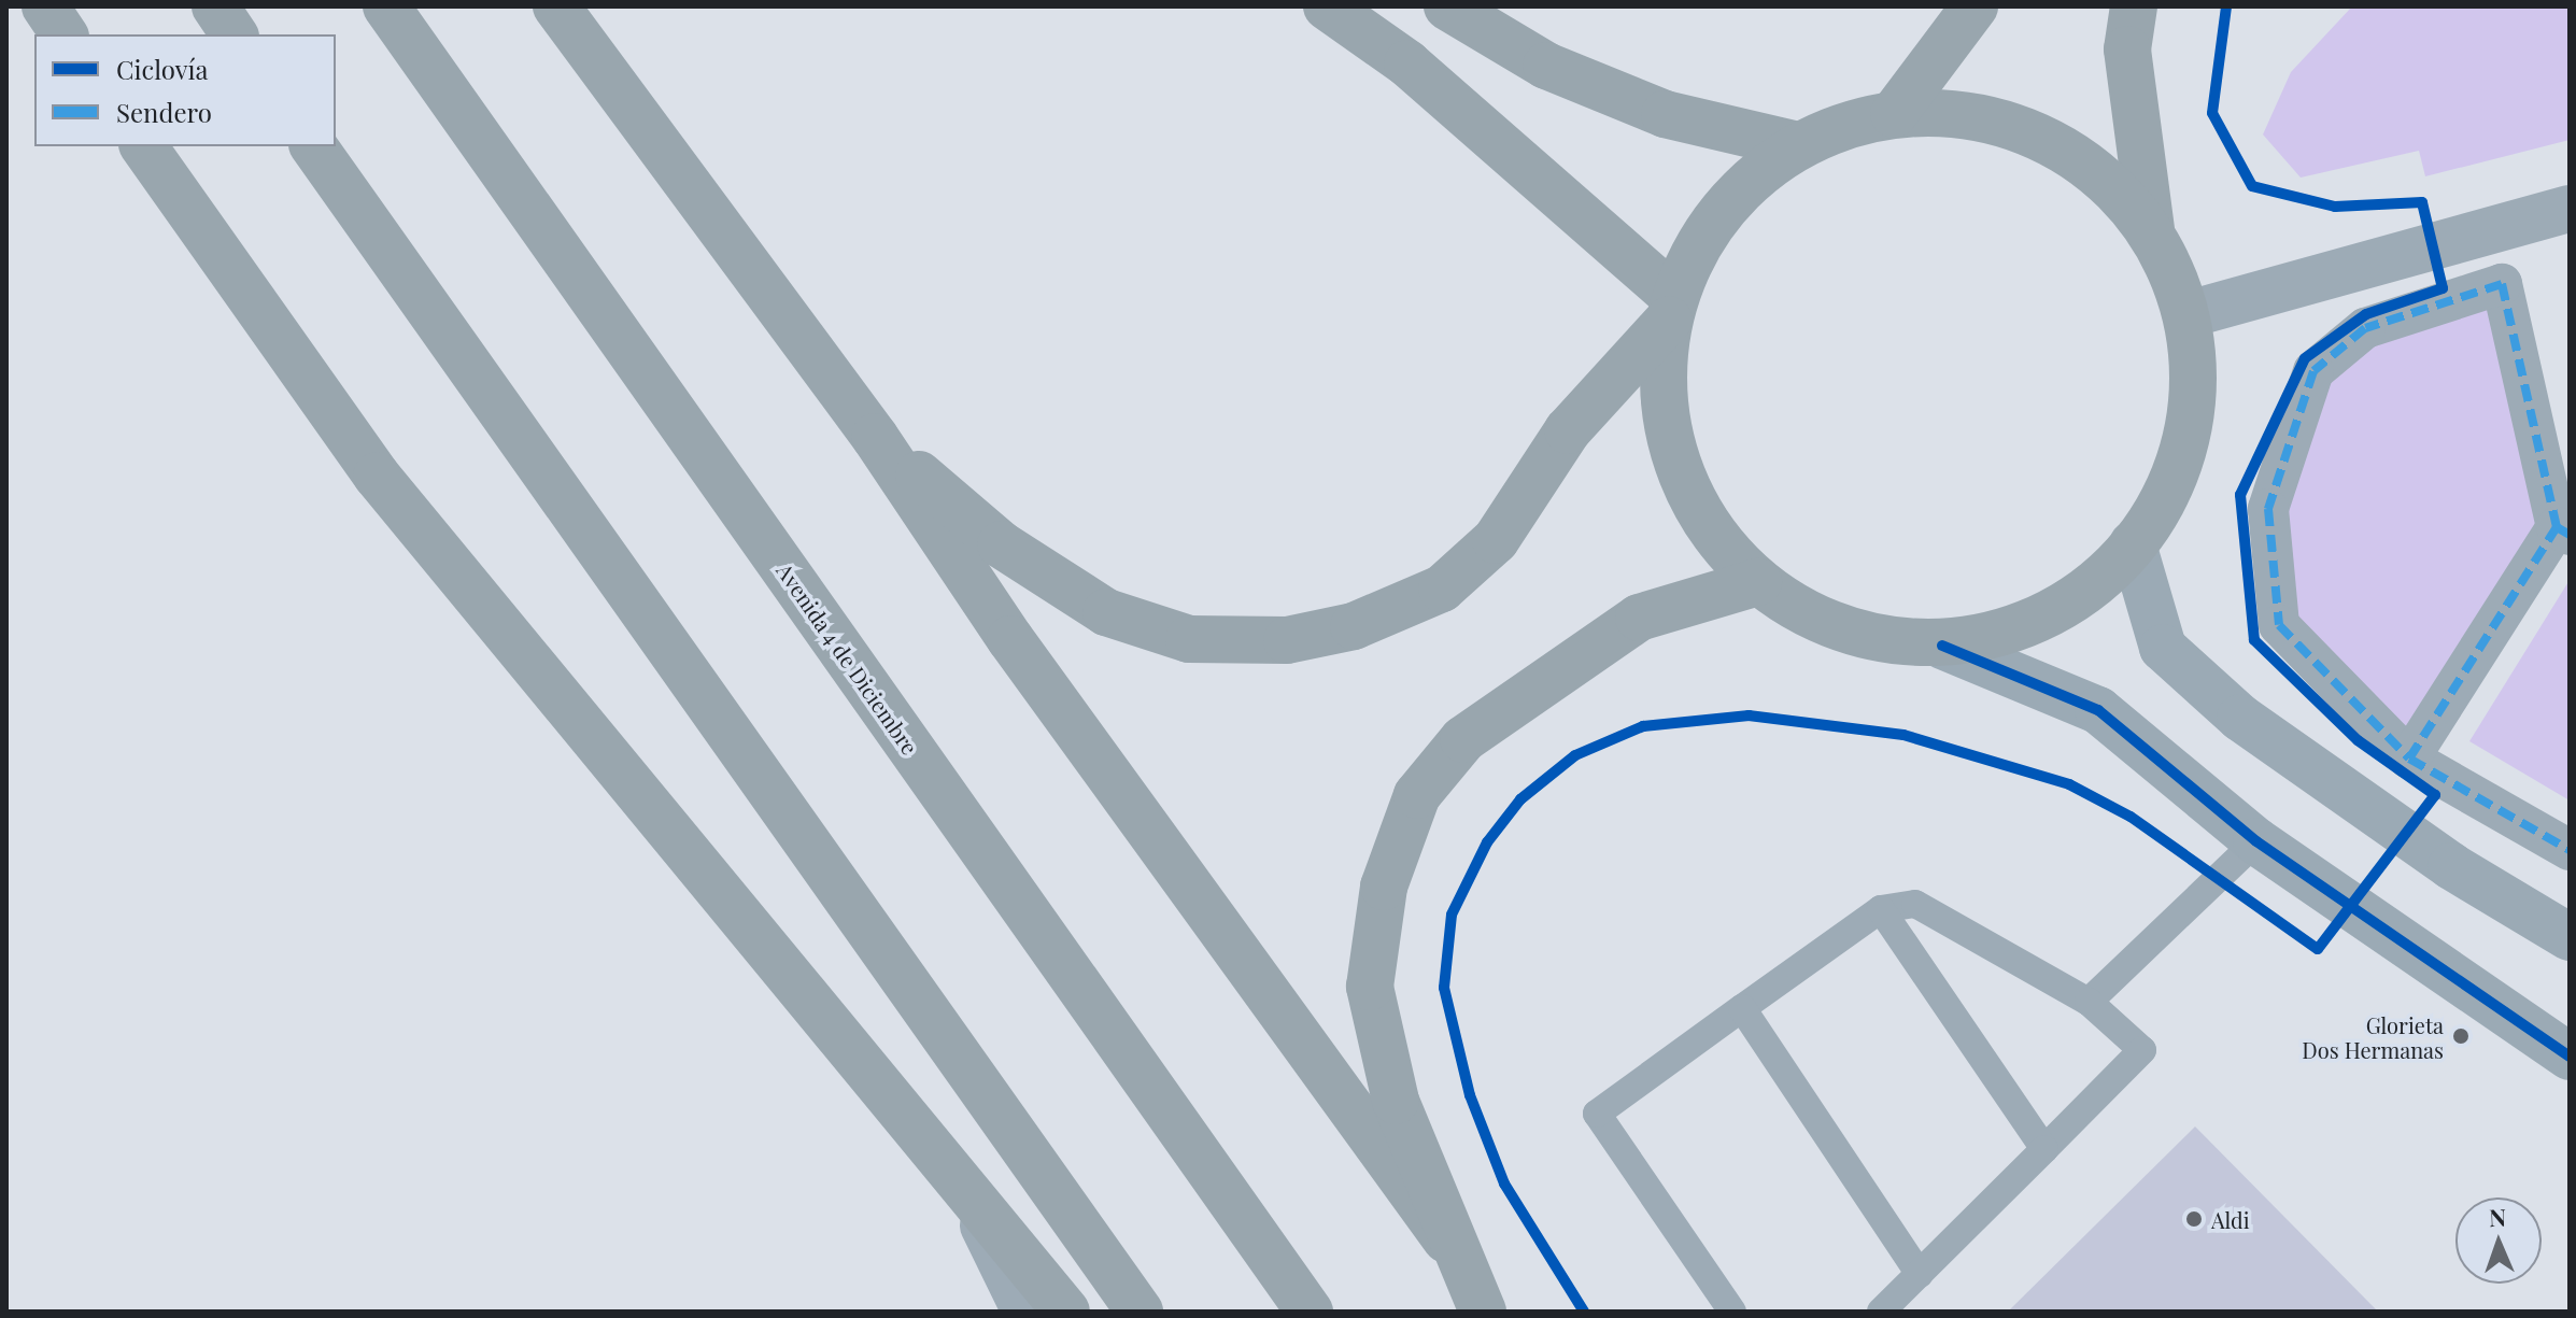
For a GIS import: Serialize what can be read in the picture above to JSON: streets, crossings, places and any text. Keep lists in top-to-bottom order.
{
  "streets": {
    "main road": ["Avenida 4 de Diciembre"]
  },
  "places": ["Glorieta Dos Hermanas", "Aldi"],
  "legend": ["Ciclovía", "Sendero"],
  "north": "top"
}
